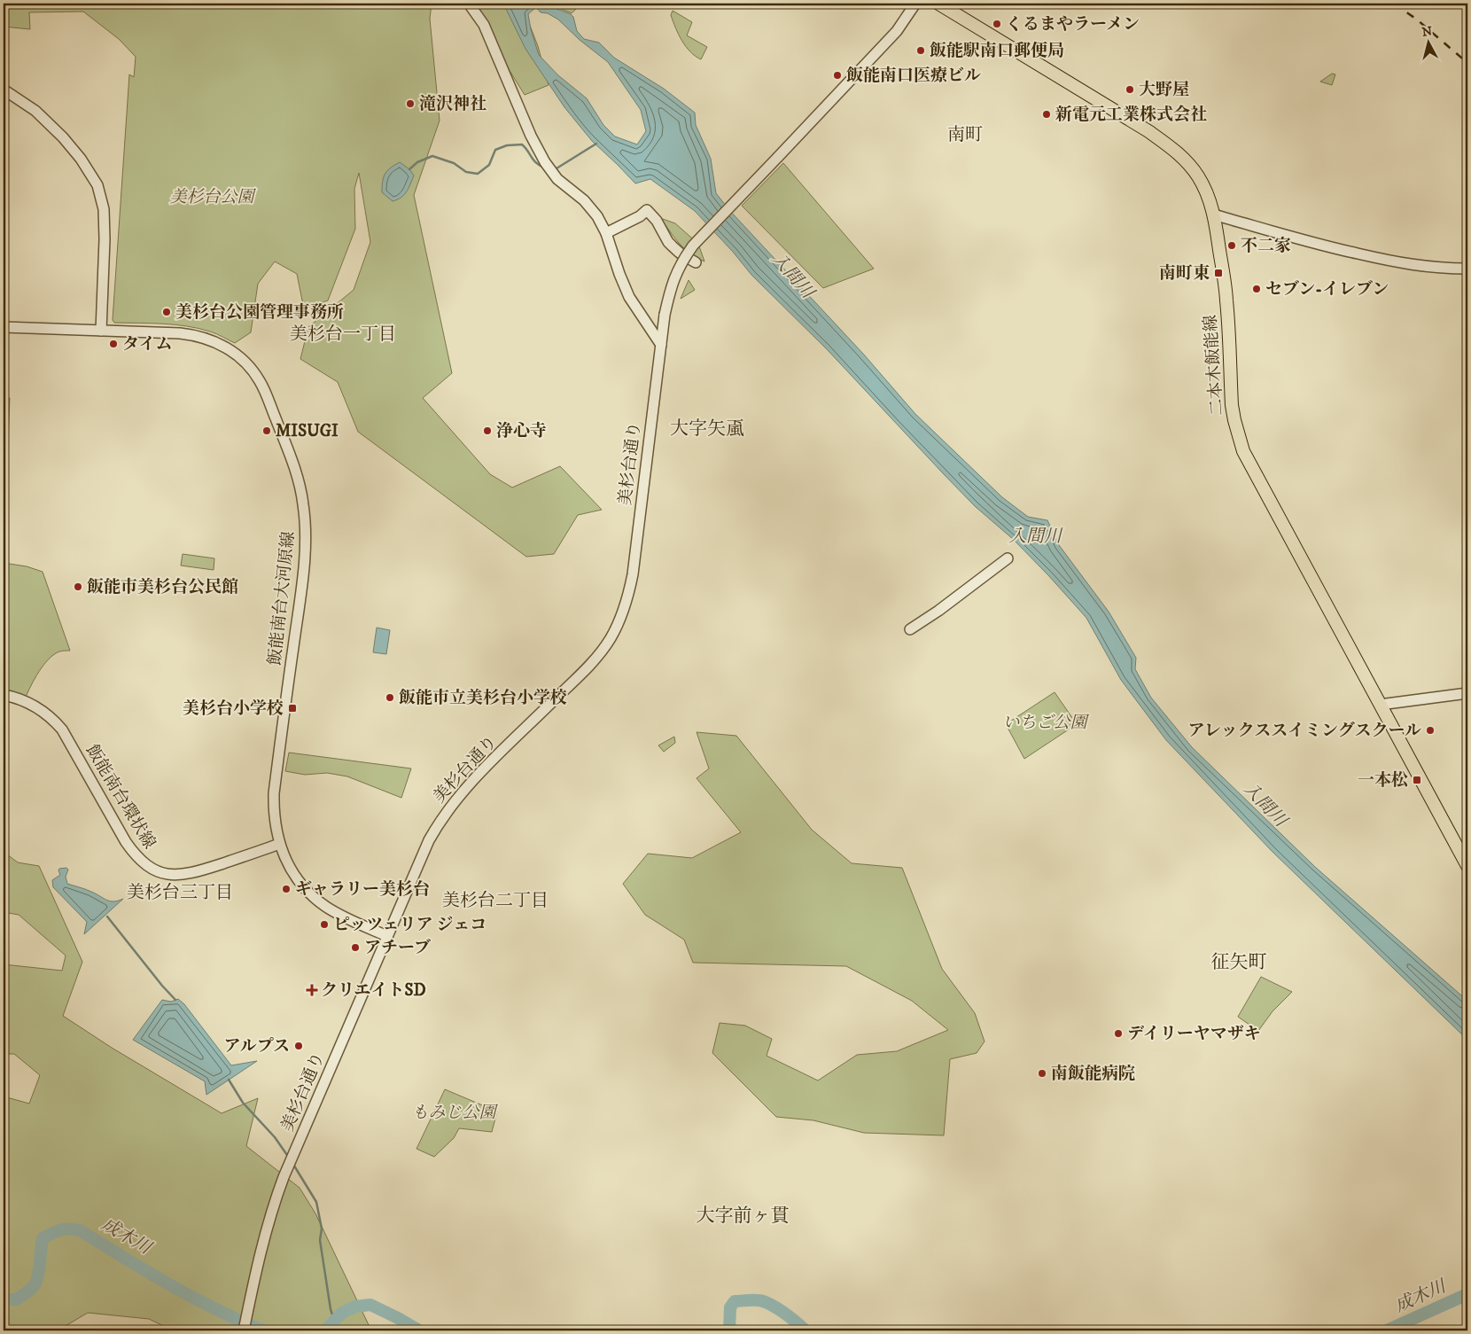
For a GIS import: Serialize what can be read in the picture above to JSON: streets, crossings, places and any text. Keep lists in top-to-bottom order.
{
  "streets": {
    "main road": ["二本木飯能線"],
    "street": ["美杉台通り", "飯能南台大河原線", "飯能南台環状線"]
  },
  "crossings": [
    ["美杉台通り", "飯能南台大河原線"],
    ["飯能南台大河原線", "飯能南台環状線"]
  ],
  "districts": [
    "南町",
    "美杉台一丁目",
    "大字矢颪",
    "美杉台三丁目",
    "美杉台二丁目",
    "征矢町",
    "大字前ヶ貫"
  ],
  "water": ["入間川", "成木川"],
  "parks": ["美杉台公園", "いちご公園", "もみじ公園"],
  "places": {
    "other": [
      "くるまやラーメン",
      "飯能駅南口郵便局",
      "飯能南口医療ビル",
      "大野屋",
      "滝沢神社",
      "新電元工業株式会社",
      "不二家",
      "セブン-イレブン",
      "美杉台公園管理事務所",
      "タイム",
      "MISUGI",
      "浄心寺",
      "飯能市美杉台公民館",
      "飯能市立美杉台小学校",
      "アレックススイミングスクール",
      "ギャラリー美杉台",
      "ピッツェリア ジェコ",
      "アチーブ",
      "デイリーヤマザキ",
      "アルプス",
      "南飯能病院"
    ],
    "transit": ["南町東", "美杉台小学校", "一本松"],
    "health": ["クリエイトSD"]
  },
  "north": "top"
}
